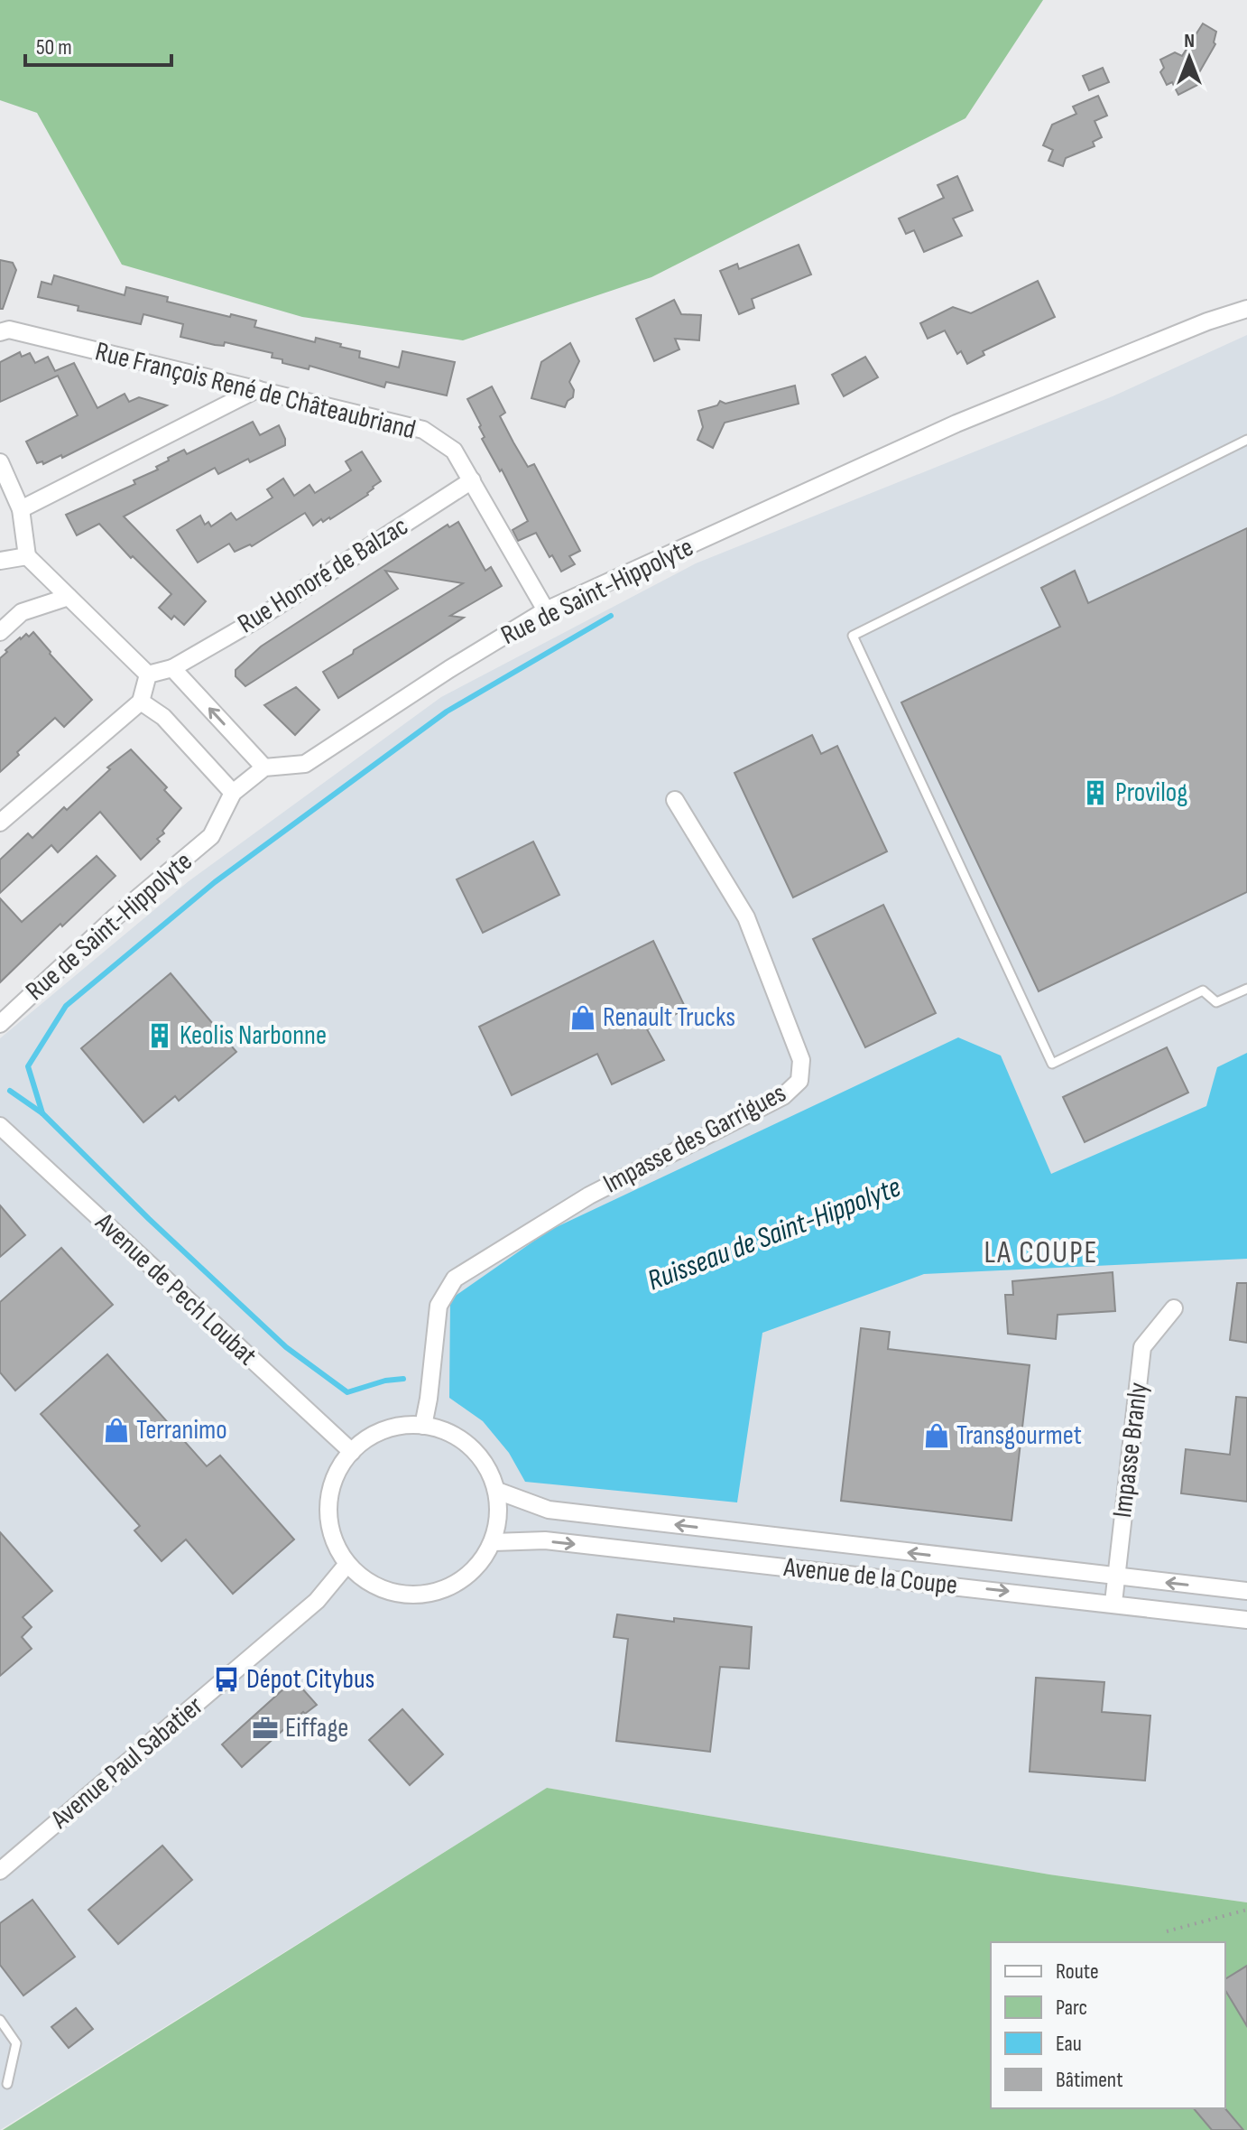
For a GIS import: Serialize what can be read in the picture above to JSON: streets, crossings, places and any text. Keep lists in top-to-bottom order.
{
  "streets": {
    "street": [
      "Rue François René de Châteaubriand",
      "Rue Honoré de Balzac",
      "Rue de Saint-Hippolyte",
      "Impasse des Garrigues",
      "Avenue de Pech Loubat",
      "Impasse Branly",
      "Avenue de la Coupe",
      "Avenue Paul Sabatier"
    ]
  },
  "crossings": [
    ["Rue François René de Châteaubriand", "Rue Honoré de Balzac"],
    ["Rue François René de Châteaubriand", "Rue de Saint-Hippolyte"],
    ["Impasse des Garrigues", "Avenue de Pech Loubat"],
    ["Impasse des Garrigues", "Avenue de la Coupe"],
    ["Impasse des Garrigues", "Avenue Paul Sabatier"],
    ["Avenue de Pech Loubat", "Avenue de la Coupe"],
    ["Avenue de Pech Loubat", "Avenue Paul Sabatier"],
    ["Impasse Branly", "Avenue de la Coupe"],
    ["Avenue de la Coupe", "Avenue Paul Sabatier"]
  ],
  "districts": ["LA COUPE"],
  "water": ["Ruisseau de Saint-Hippolyte"],
  "places": {
    "building": ["Provilog", "Keolis Narbonne"],
    "shop": ["Renault Trucks", "Terranimo", "Transgourmet"],
    "bus stop": ["Dépot Citybus"],
    "office": ["Eiffage"]
  },
  "legend": [
    "Route",
    "Parc",
    "Eau",
    "Bâtiment"
  ],
  "scale_bar": "50 m",
  "north": "top"
}
